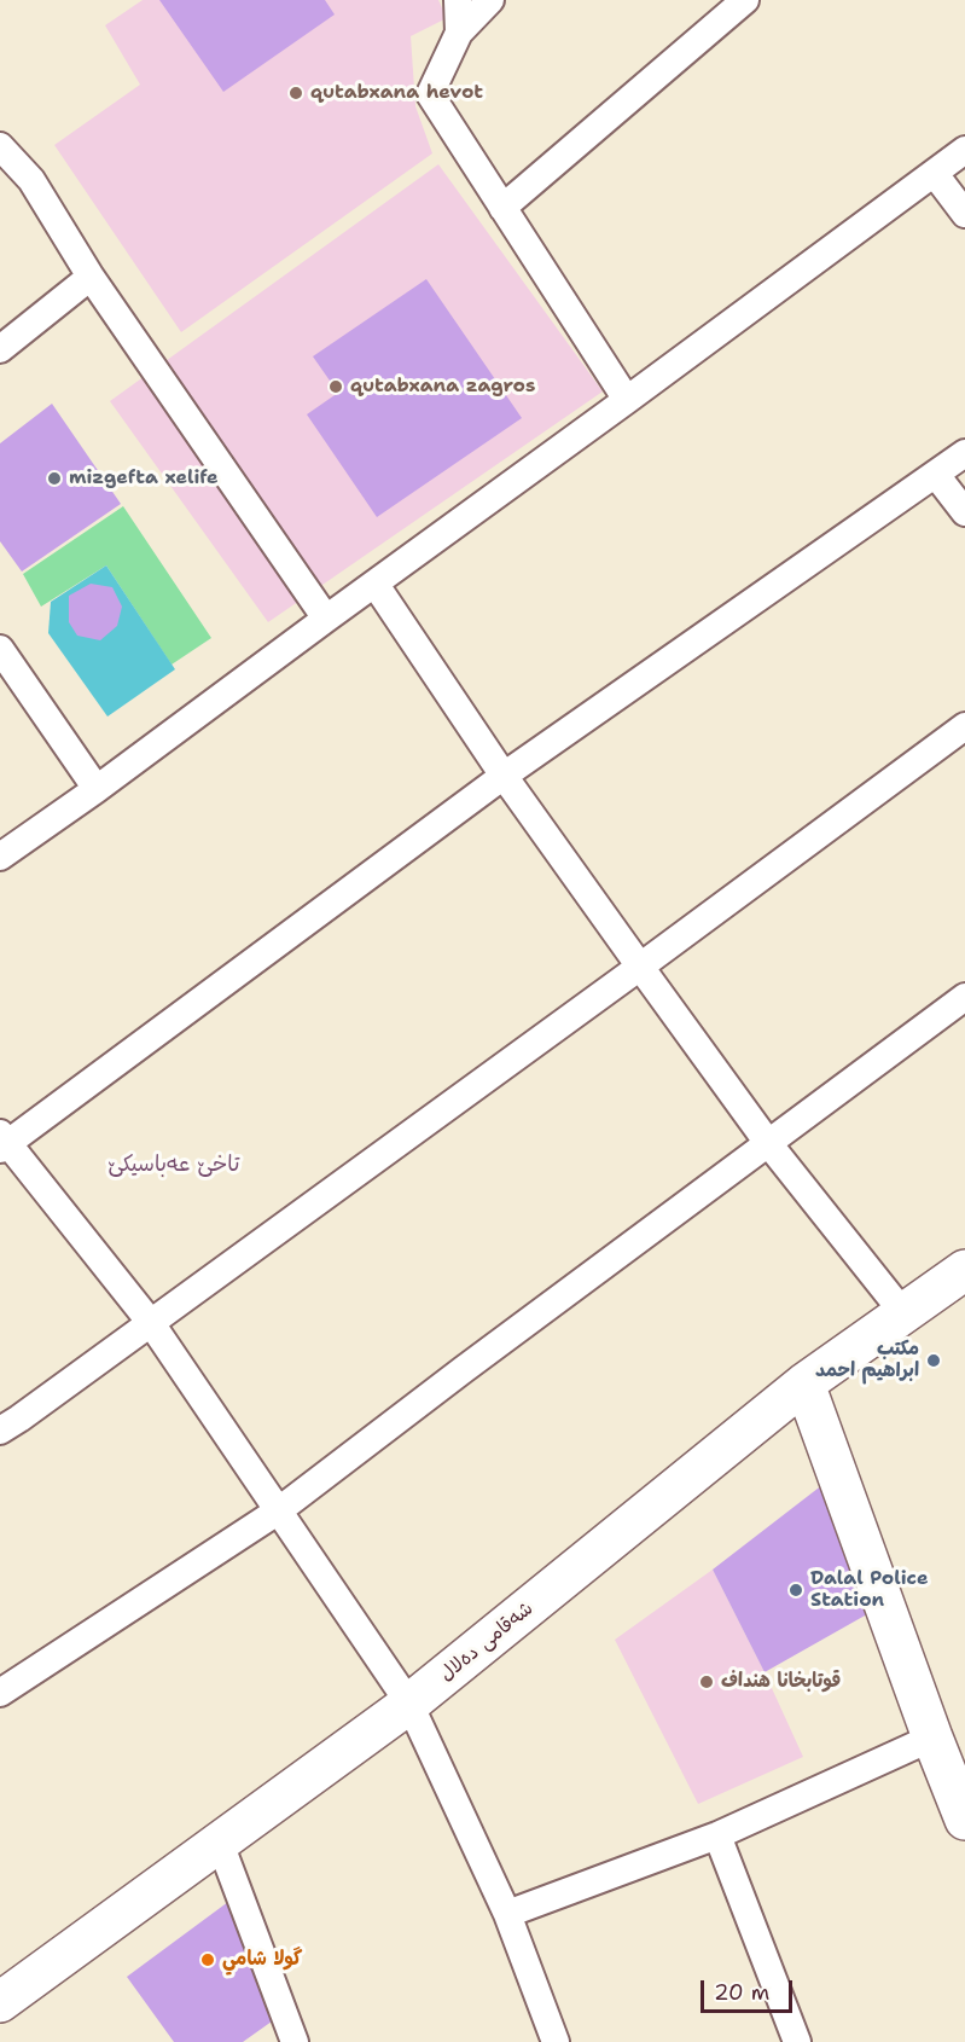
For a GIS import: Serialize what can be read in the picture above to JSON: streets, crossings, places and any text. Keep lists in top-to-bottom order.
{
  "streets": {
    "main road": ["شەقامی دەلال"]
  },
  "districts": ["تاخێ عه‌باسيكێ"],
  "places": [
    "qutabxana hevot",
    "qutabxana zagros",
    "mizgefta xelife",
    "مكتب ابراهيم احمد",
    "Dalal Police Station",
    "قوتابخانا هنداف",
    "گولا شامي"
  ],
  "scale_bar": "20 m"
}
